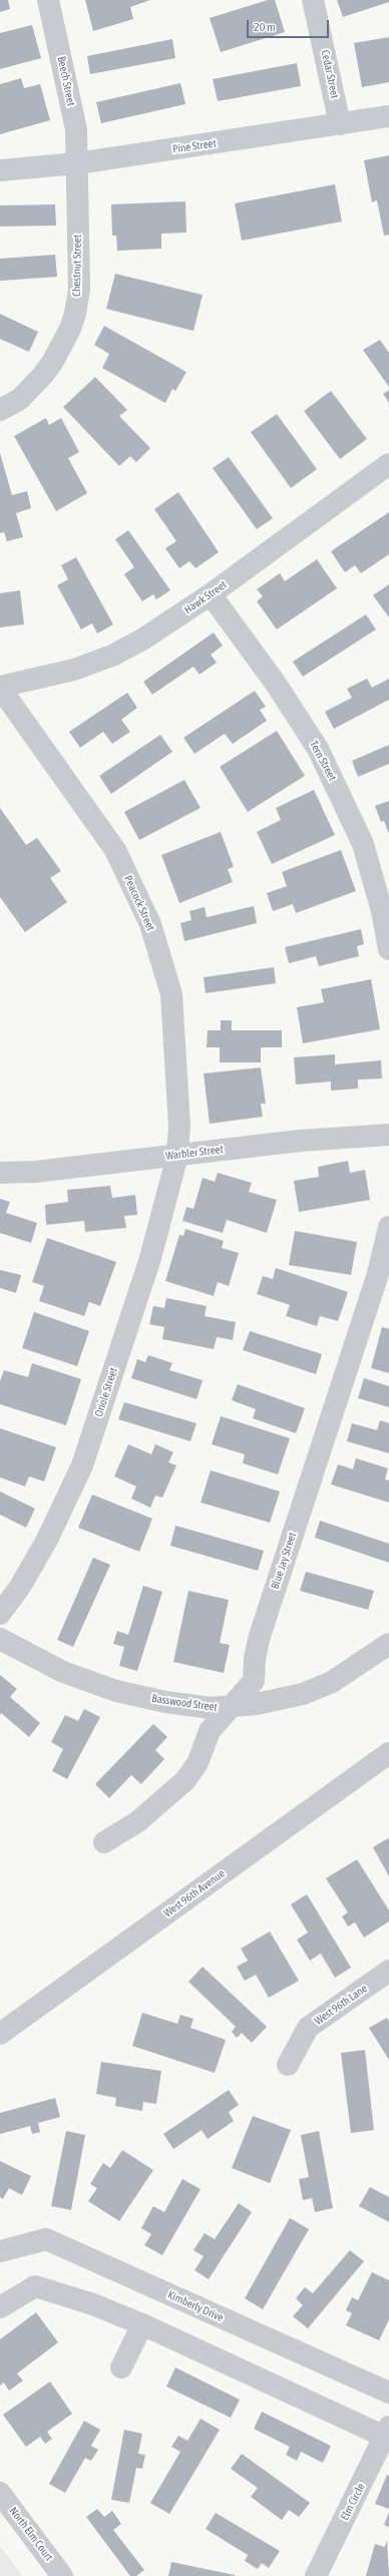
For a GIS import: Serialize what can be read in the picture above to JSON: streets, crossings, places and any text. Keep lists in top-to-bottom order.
{
  "streets": {
    "street": [
      "Cedar Street",
      "Beech Street",
      "Pine Street",
      "Chestnut Street",
      "Hawk Street",
      "Tern Street",
      "Peacock Street",
      "Warbler Street",
      "Oriole Street",
      "Blue Jay Street",
      "Basswood Street",
      "West 96th Avenue",
      "West 96th Lane",
      "Kimberly Drive",
      "Elm Circle",
      "North Elm Court"
    ]
  },
  "crossings": [
    ["Cedar Street", "Pine Street"],
    ["Beech Street", "Pine Street"],
    ["Beech Street", "Chestnut Street"],
    ["Pine Street", "Chestnut Street"],
    ["Hawk Street", "Tern Street"],
    ["Hawk Street", "Peacock Street"],
    ["Peacock Street", "Warbler Street"],
    ["Peacock Street", "Oriole Street"],
    ["Warbler Street", "Oriole Street"],
    ["Blue Jay Street", "Basswood Street"]
  ],
  "scale_bar": "20 m"
}
